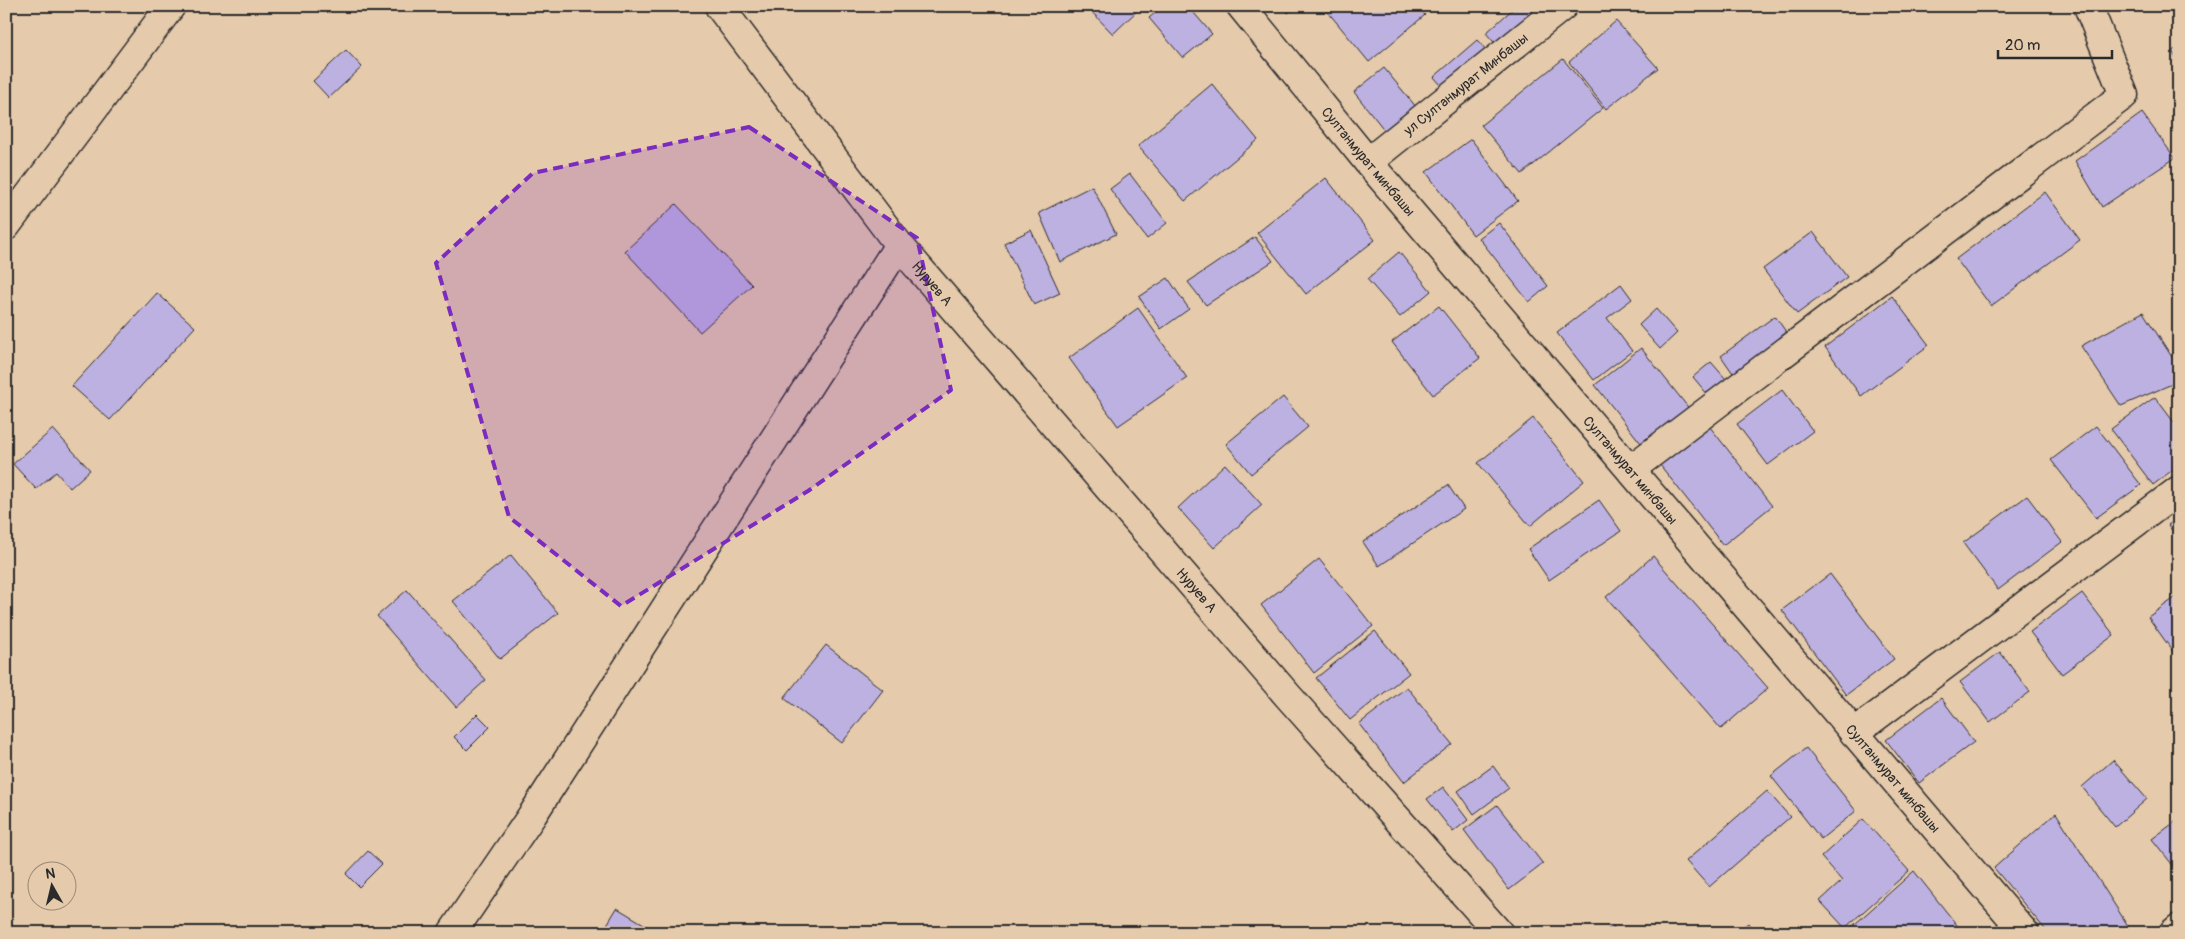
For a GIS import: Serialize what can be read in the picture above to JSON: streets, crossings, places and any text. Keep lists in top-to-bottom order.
{
  "streets": {
    "street": ["ул Султанмурат Минбашы", "Султанмурат минбашы", "Нуруев А"]
  },
  "crossings": [
    ["ул Султанмурат Минбашы", "Султанмурат минбашы"]
  ],
  "scale_bar": "20 m",
  "north": "top"
}
